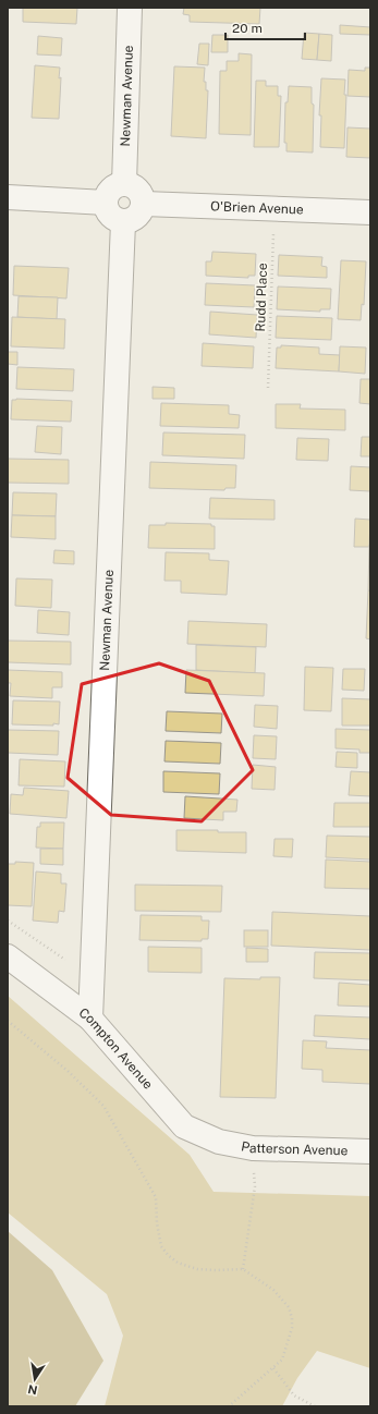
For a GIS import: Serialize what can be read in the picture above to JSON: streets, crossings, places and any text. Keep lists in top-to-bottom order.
{
  "streets": {
    "street": [
      "Newman Avenue",
      "O'Brien Avenue",
      "Compton Avenue",
      "Patterson Avenue"
    ],
    "path": ["Rudd Place"]
  },
  "crossings": [
    ["Newman Avenue", "O'Brien Avenue"],
    ["Newman Avenue", "Compton Avenue"],
    ["O'Brien Avenue", "Rudd Place"],
    ["Compton Avenue", "Patterson Avenue"]
  ],
  "scale_bar": "20 m",
  "north": "bottom"
}
